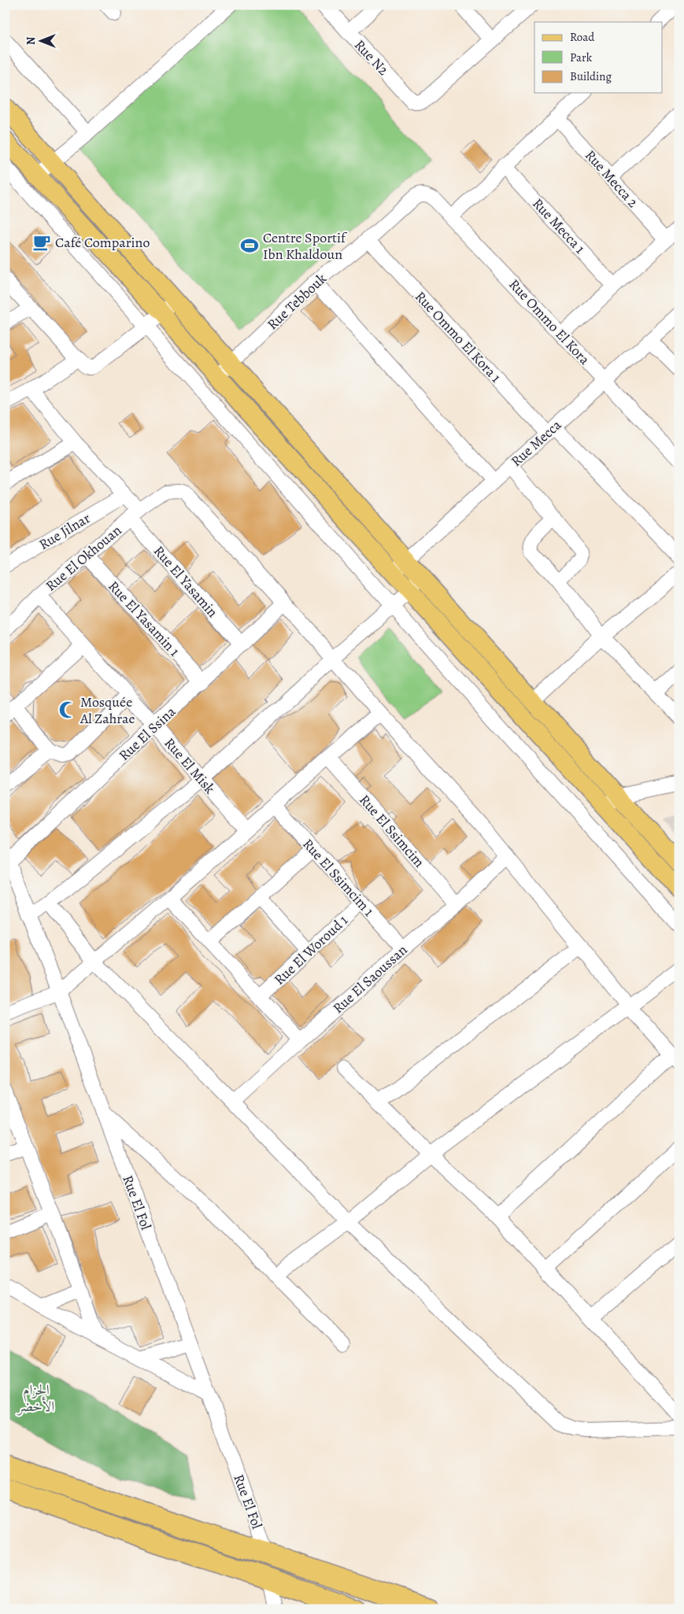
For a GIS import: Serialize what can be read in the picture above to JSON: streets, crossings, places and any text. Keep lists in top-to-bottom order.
{
  "streets": {
    "street": [
      "Rue N2",
      "Rue Mecca 2",
      "Rue Mecca 1",
      "Rue Tebbouk",
      "Rue Ommo El Kora",
      "Rue Ommo El Kora 1",
      "Rue Mecca",
      "Rue Jilnar",
      "Rue El Okhouan",
      "Rue El Yasamin",
      "Rue El Yasamin 1",
      "Rue El Ssina",
      "Rue El Misk",
      "Rue El Ssimcim",
      "Rue El Ssimcim 1",
      "Rue El Woroud 1",
      "Rue El Saoussan",
      "Rue El Fol"
    ]
  },
  "crossings": [
    ["Rue Tebbouk", "Rue Ommo El Kora"],
    ["Rue Tebbouk", "Rue Ommo El Kora 1"],
    ["Rue Ommo El Kora", "Rue Mecca"],
    ["Rue Ommo El Kora 1", "Rue Mecca"],
    ["Rue Jilnar", "Rue El Yasamin"],
    ["Rue El Okhouan", "Rue El Yasamin"],
    ["Rue El Okhouan", "Rue El Yasamin 1"],
    ["Rue El Okhouan", "Rue El Ssina"],
    ["Rue El Okhouan", "Rue El Misk"],
    ["Rue El Yasamin", "Rue El Ssina"],
    ["Rue El Yasamin 1", "Rue El Ssina"],
    ["Rue El Ssina", "Rue El Misk"],
    ["Rue El Ssina", "Rue El Fol"],
    ["Rue El Ssimcim", "Rue El Saoussan"],
    ["Rue El Ssimcim 1", "Rue El Woroud 1"],
    ["Rue El Ssimcim 1", "Rue El Saoussan"]
  ],
  "parks": ["الحزام الأخضر"],
  "places": {
    "cafe": ["Café Comparino"],
    "sports": ["Centre Sportif Ibn Khaldoun"],
    "mosque": ["Mosquée Al Zahrae"]
  },
  "legend": ["Road", "Park", "Building"],
  "north": "left"
}
